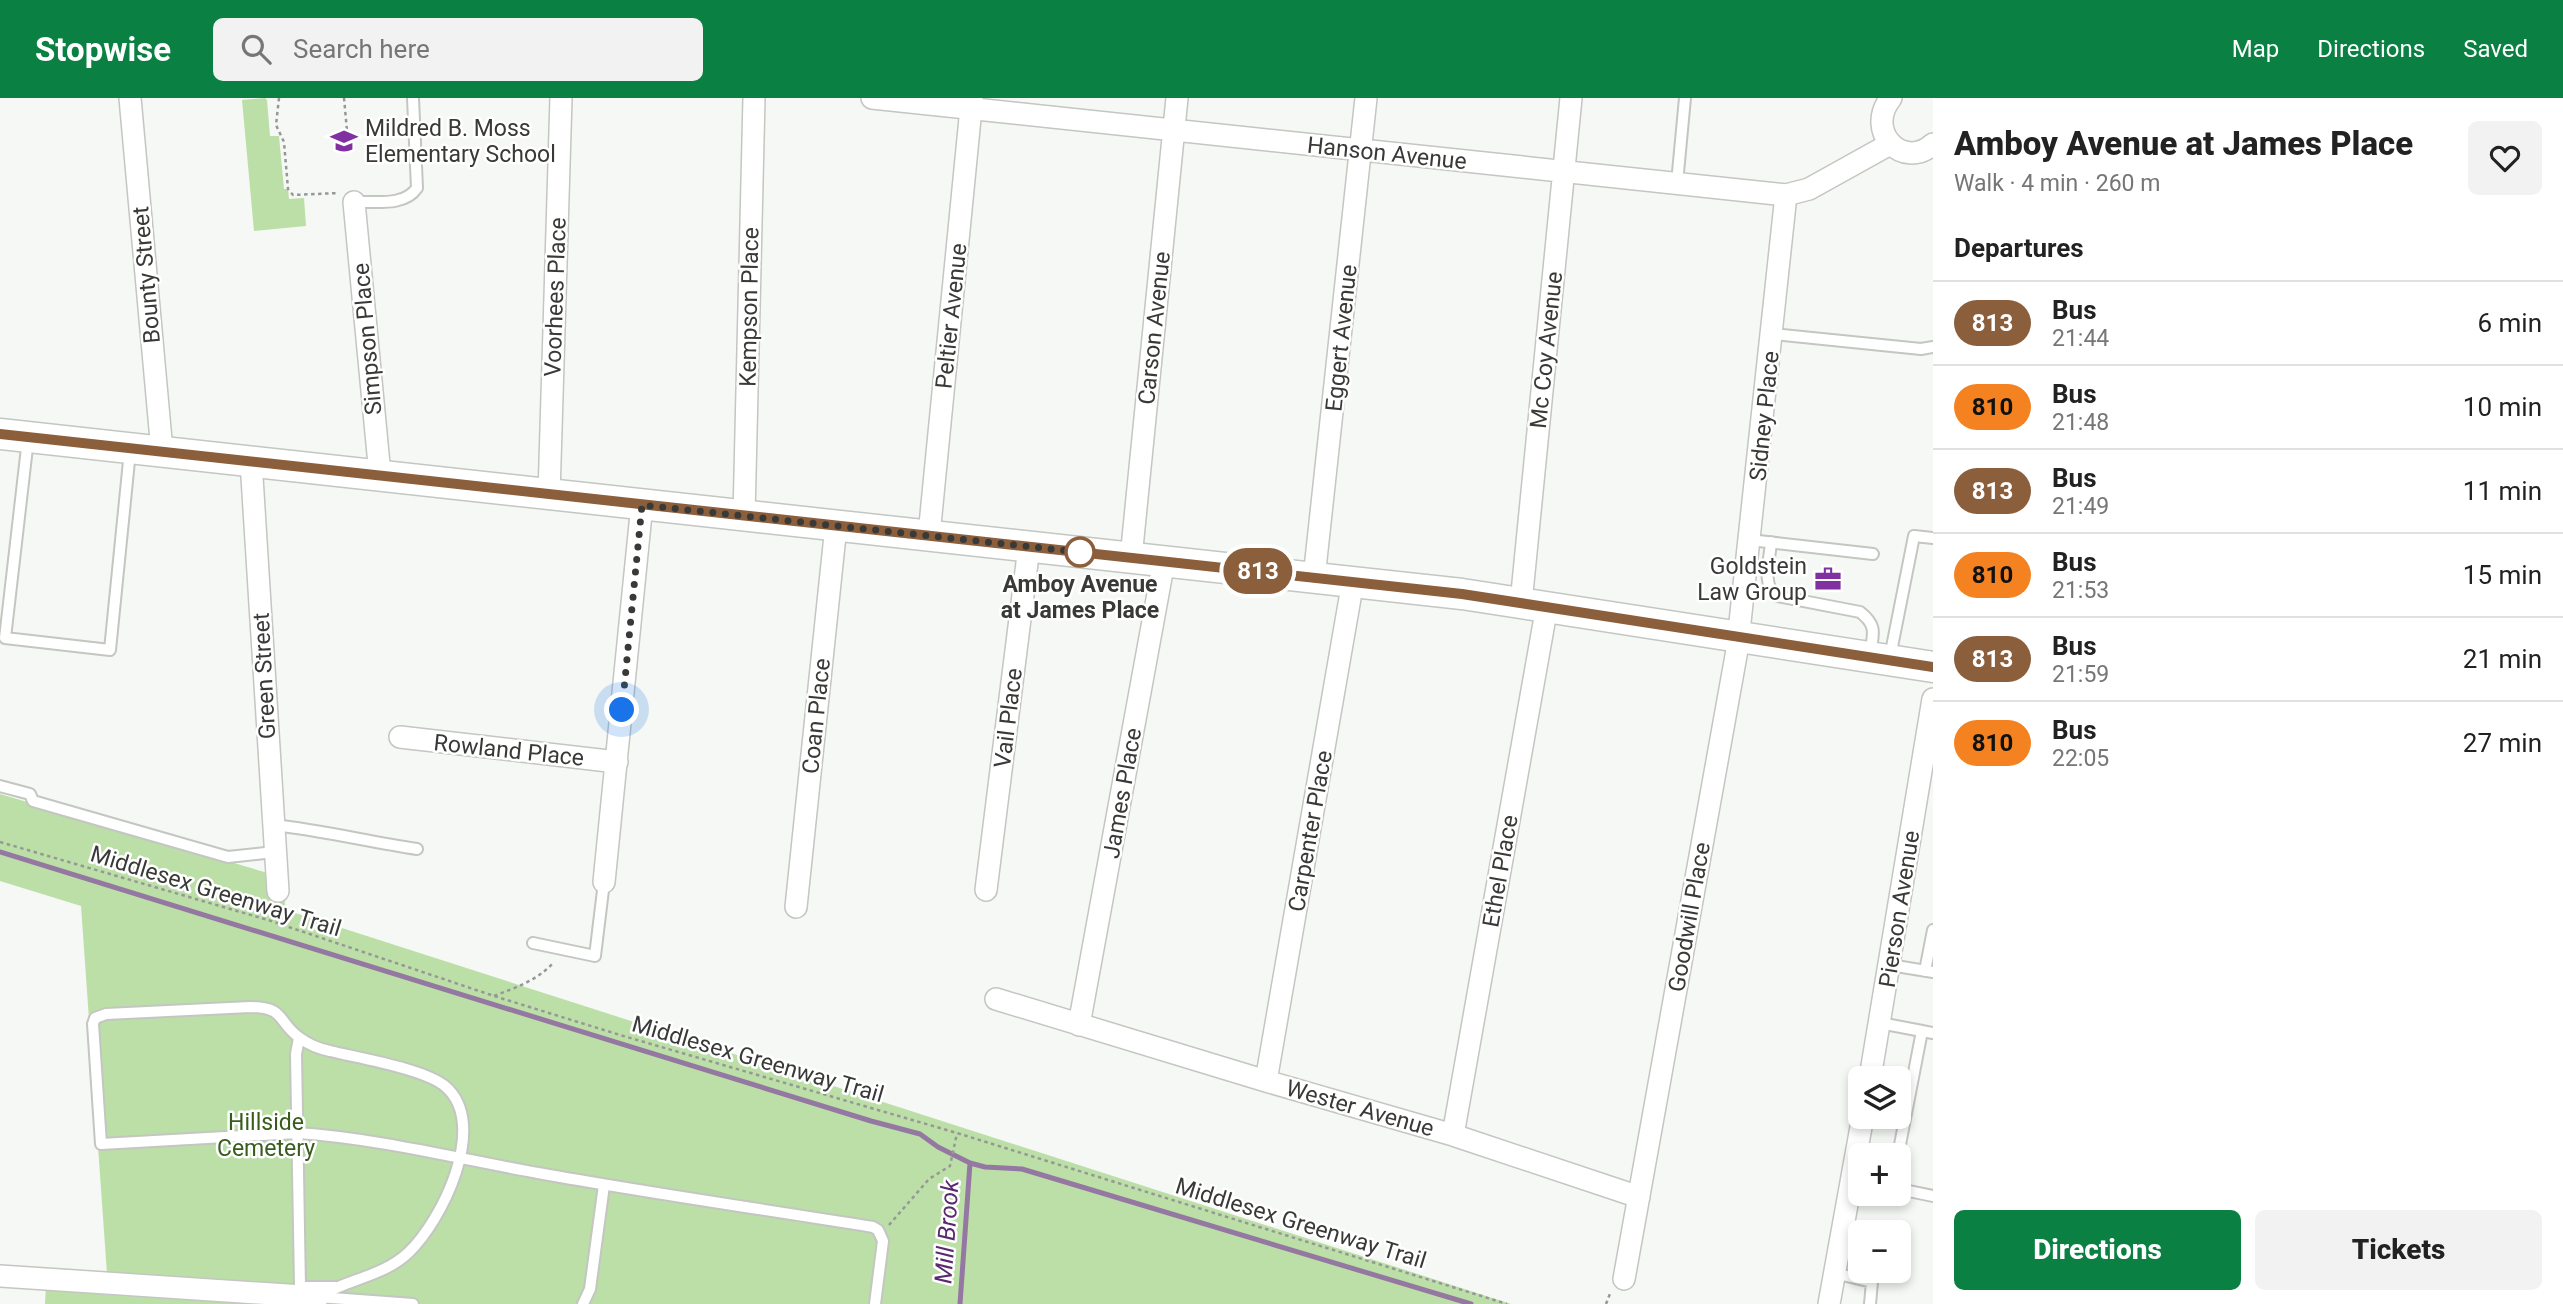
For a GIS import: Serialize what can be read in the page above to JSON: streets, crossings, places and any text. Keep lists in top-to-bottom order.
{
  "streets": {
    "street": [
      "Hanson Avenue",
      "Bounty Street",
      "Voorhees Place",
      "Kempson Place",
      "Peltier Avenue",
      "Carson Avenue",
      "Eggert Avenue",
      "Simpson Place",
      "Mc Coy Avenue",
      "Sidney Place",
      "Green Street",
      "Coan Place",
      "Vail Place",
      "Rowland Place",
      "James Place",
      "Carpenter Place",
      "Ethel Place",
      "Pierson Avenue",
      "Goodwill Place",
      "Wester Avenue"
    ],
    "path": ["Middlesex Greenway Trail"]
  },
  "crossings": [
    ["Hanson Avenue", "Peltier Avenue"],
    ["Hanson Avenue", "Carson Avenue"],
    ["Hanson Avenue", "Eggert Avenue"],
    ["Hanson Avenue", "Mc Coy Avenue"],
    ["Hanson Avenue", "Sidney Place"],
    ["Mc Coy Avenue", "Ethel Place"],
    ["Sidney Place", "Goodwill Place"],
    ["James Place", "Wester Avenue"],
    ["Carpenter Place", "Wester Avenue"],
    ["Ethel Place", "Wester Avenue"],
    ["Goodwill Place", "Wester Avenue"]
  ],
  "water": ["Mill Brook"],
  "parks": ["Hillside Cemetery"],
  "places": {
    "school or university": ["Mildred B. Moss Elementary School"],
    "other": ["Amboy Avenue at James Place"],
    "office": ["Goldstein Law Group"]
  },
  "lines": ["bus line 813"],
  "page": {
    "header": "Stopwise",
    "search": "Search here",
    "nav": ["Map", "Directions", "Saved"],
    "on_map": "813",
    "heading": [
      ["Amboy Avenue at James Place", "Walk · 4 min · 260 m"],
      "Departures"
    ],
    "list": [
      {
        "mark": "813",
        "name": "Bus",
        "note": "21:44",
        "value": "6 min"
      },
      {
        "mark": "810",
        "name": "Bus",
        "note": "21:48",
        "value": "10 min"
      },
      {
        "mark": "813",
        "name": "Bus",
        "note": "21:49",
        "value": "11 min"
      },
      {
        "mark": "810",
        "name": "Bus",
        "note": "21:53",
        "value": "15 min"
      },
      {
        "mark": "813",
        "name": "Bus",
        "note": "21:59",
        "value": "21 min"
      },
      {
        "mark": "810",
        "name": "Bus",
        "note": "22:05",
        "value": "27 min"
      }
    ],
    "map_buttons": ["+", "−"],
    "buttons": ["Directions", "Tickets"]
  }
}
